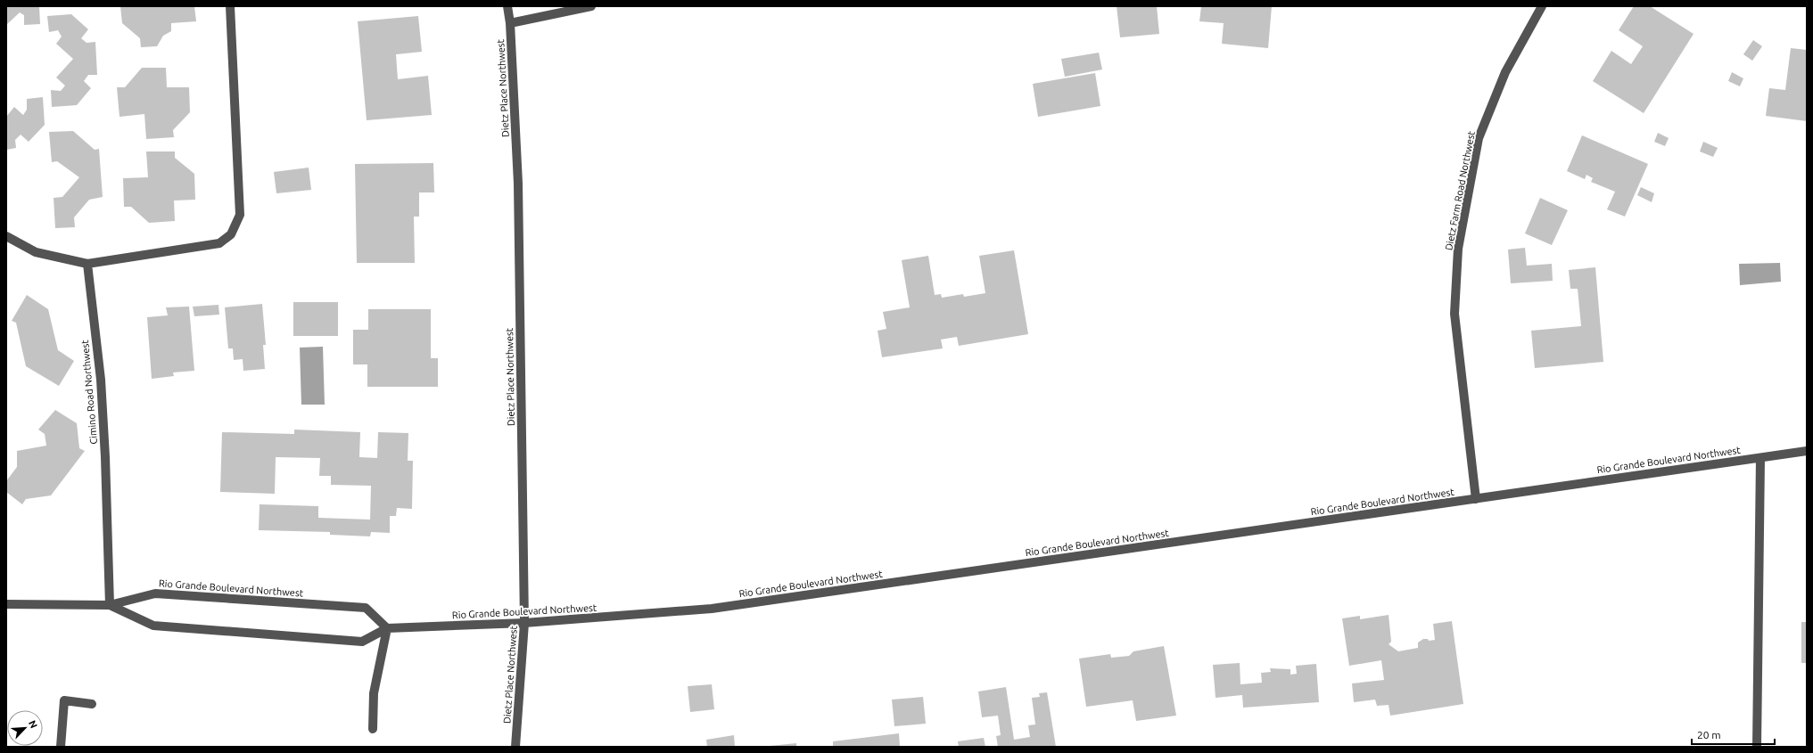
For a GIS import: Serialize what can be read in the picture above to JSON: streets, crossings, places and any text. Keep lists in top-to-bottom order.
{
  "streets": {
    "street": [
      "Dietz Place Northwest",
      "Dietz Farm Road Northwest",
      "Cimino Road Northwest",
      "Rio Grande Boulevard Northwest"
    ]
  },
  "crossings": [
    ["Dietz Place Northwest", "Rio Grande Boulevard Northwest"],
    ["Dietz Farm Road Northwest", "Rio Grande Boulevard Northwest"],
    ["Cimino Road Northwest", "Rio Grande Boulevard Northwest"]
  ],
  "scale_bar": "20 m",
  "north": "top right"
}
